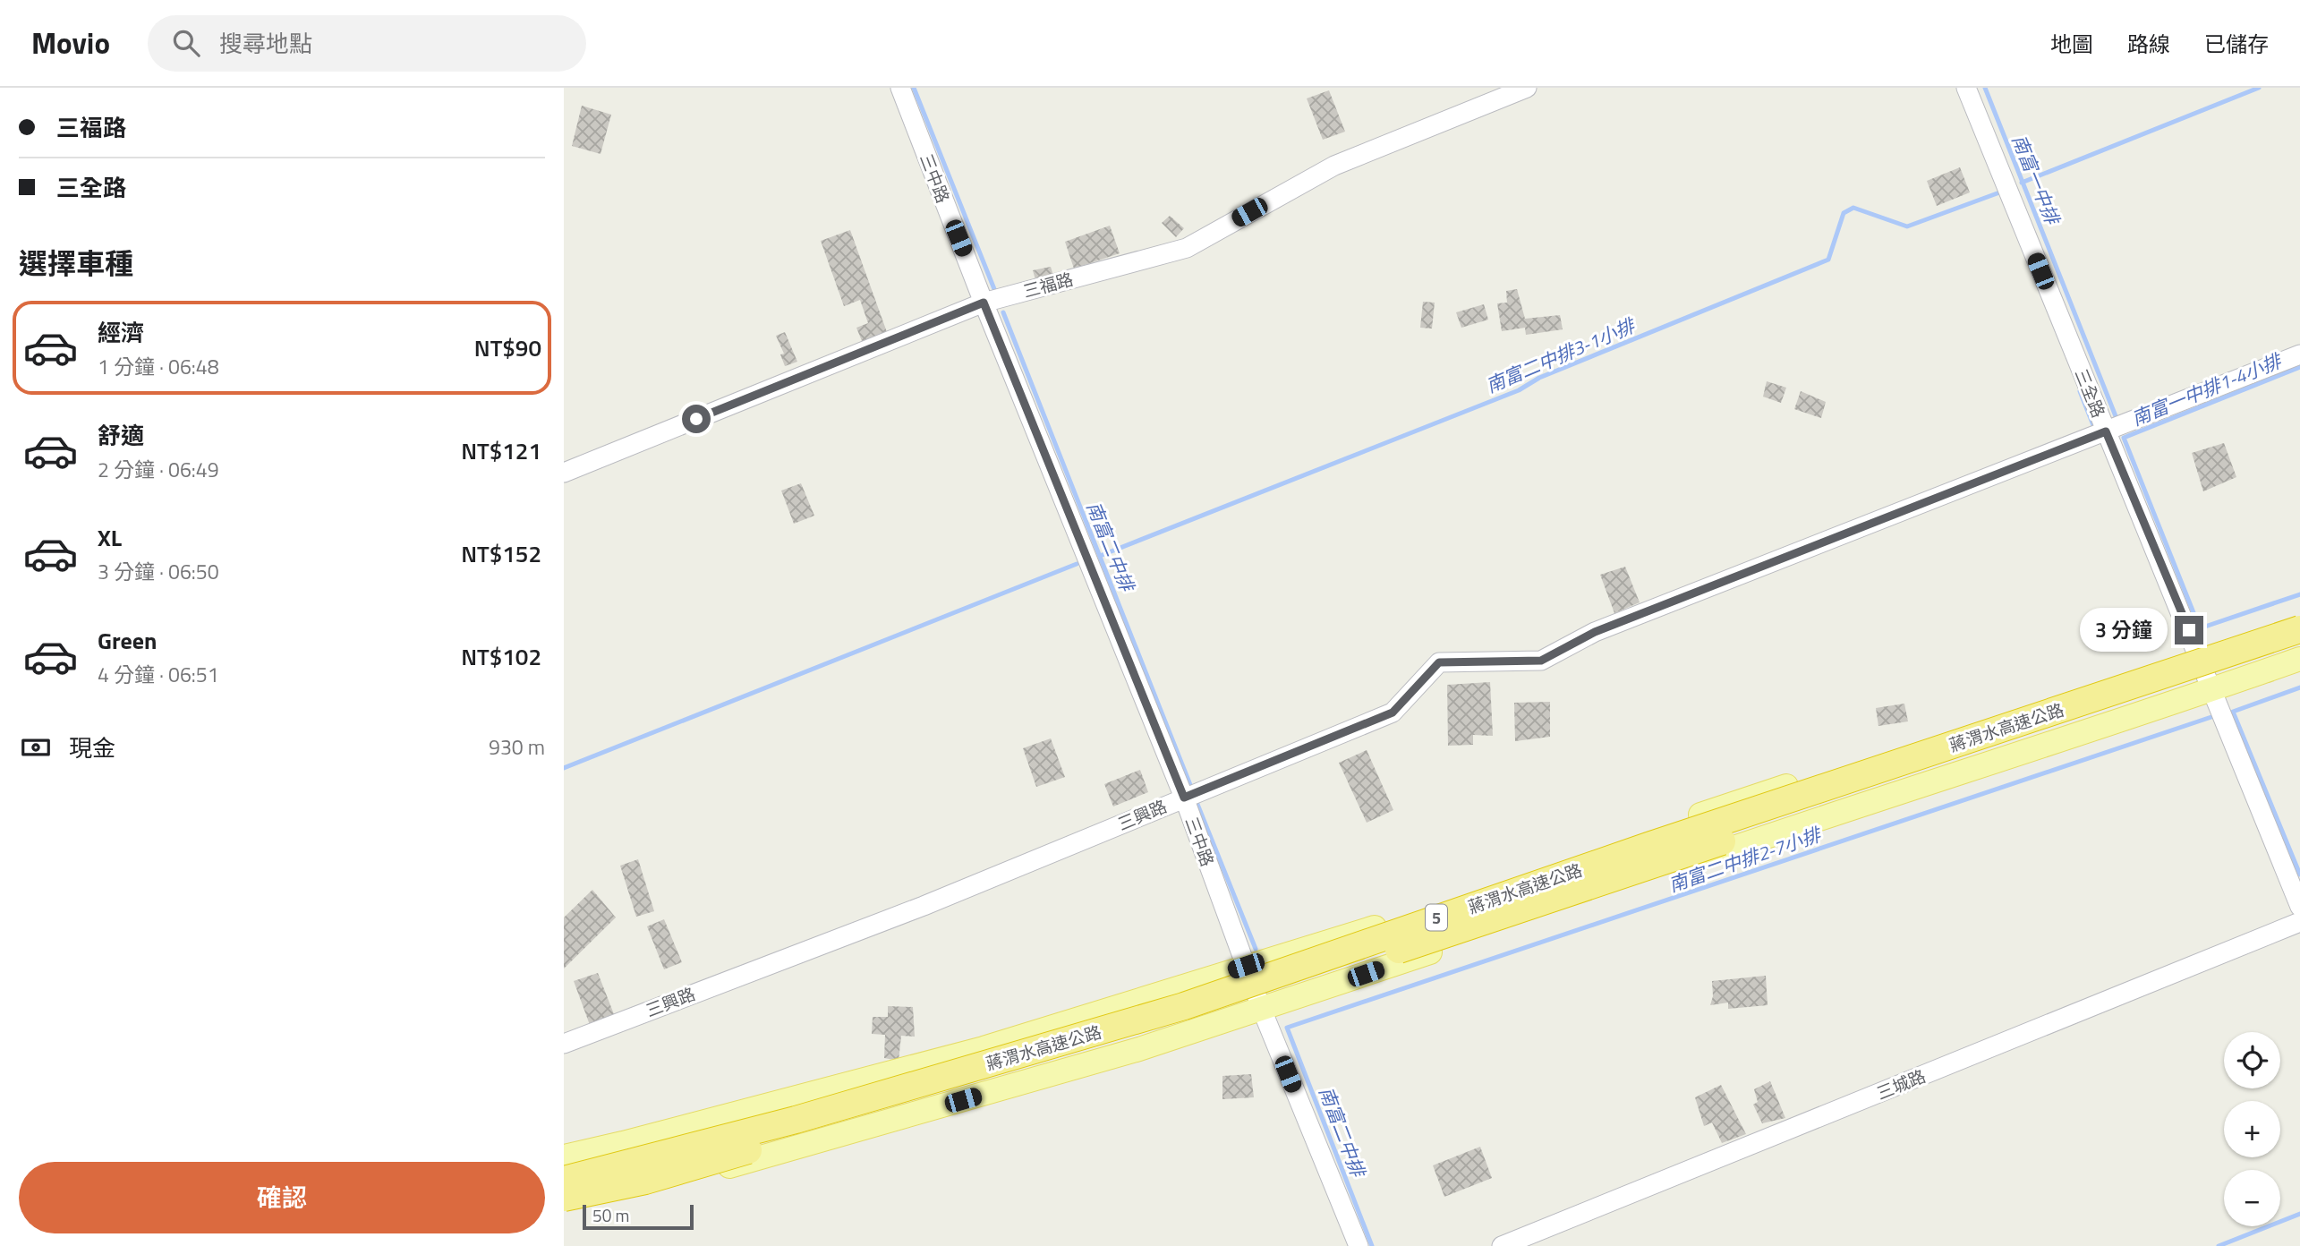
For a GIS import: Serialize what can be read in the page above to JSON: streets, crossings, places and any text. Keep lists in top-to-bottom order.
{
  "streets": {
    "highway": ["蔣渭水高速公路", "5"],
    "street": [
      "三中路",
      "三福路",
      "三全路",
      "三興路",
      "三城路"
    ]
  },
  "crossings": [
    ["三中路", "三福路"],
    ["三中路", "三興路"],
    ["三全路", "三興路"]
  ],
  "water": [
    "南富一中排",
    "南富二中排3-1小排",
    "南富一中排1-4小排",
    "南富二中排",
    "南富二中排2-7小排"
  ],
  "scale_bar": "50 m",
  "page": {
    "header": "Movio",
    "search": "搜尋地點",
    "nav": ["地圖", "路線", "已儲存"],
    "banner": ["三福路", "三全路"],
    "heading": "選擇車種",
    "list": [
      {
        "name": "經濟",
        "note": "1 分鐘 · 06:48",
        "value": "NT$90"
      },
      {
        "name": "舒適",
        "note": "2 分鐘 · 06:49",
        "value": "NT$121"
      },
      {
        "name": "XL",
        "note": "3 分鐘 · 06:50",
        "value": "NT$152"
      },
      {
        "name": "Green",
        "note": "4 分鐘 · 06:51",
        "value": "NT$102"
      }
    ],
    "bubble": "3 分鐘",
    "pay": ["現金", "930 m"],
    "map_buttons": ["+", "−"],
    "buttons": "確認",
    "scale": "50 m"
  }
}
